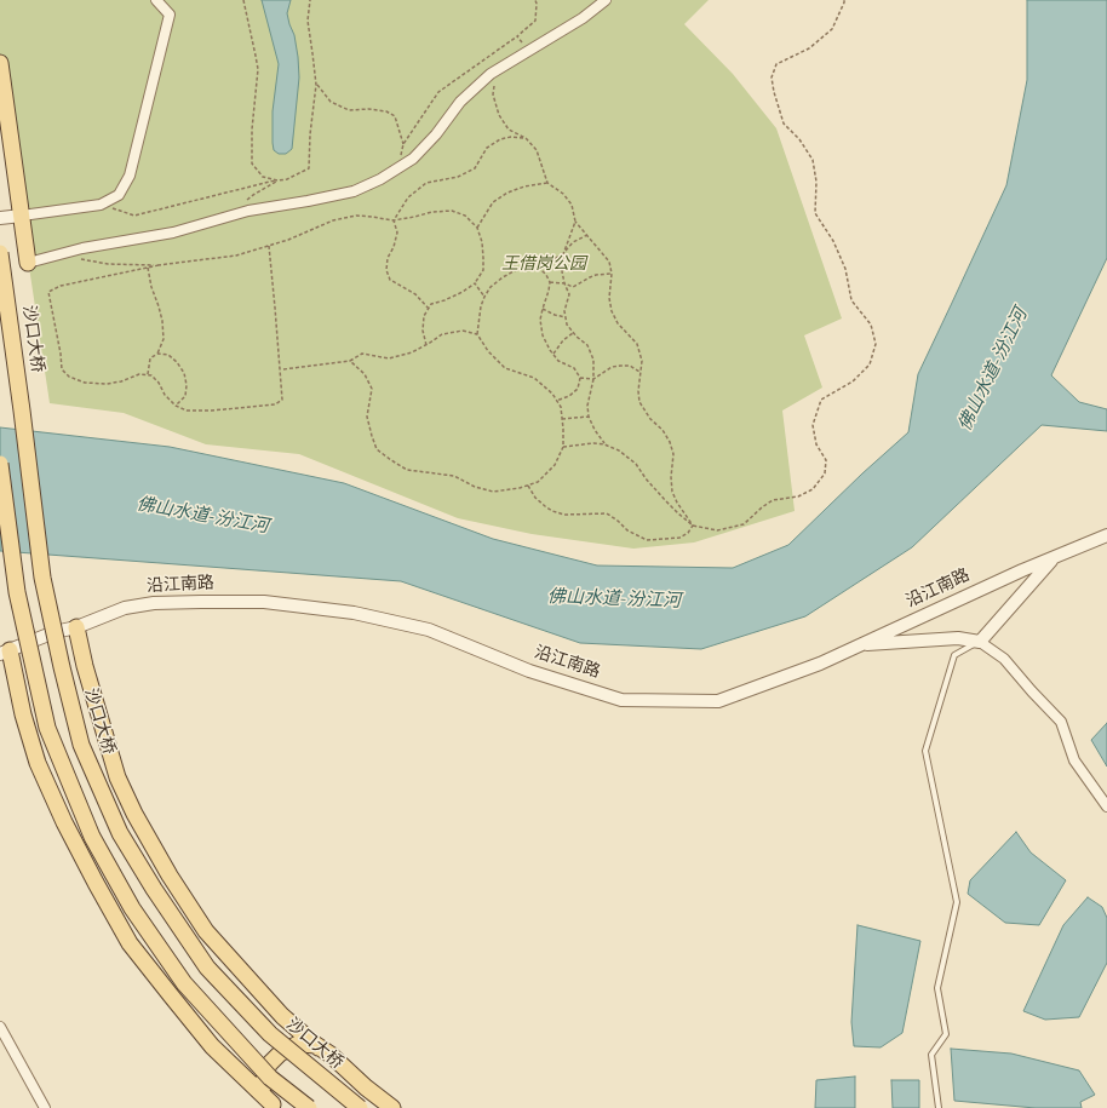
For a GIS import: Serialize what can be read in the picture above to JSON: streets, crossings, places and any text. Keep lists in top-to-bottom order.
{
  "streets": {
    "main road": ["沙口大桥"],
    "street": ["沿江南路"]
  },
  "water": ["佛山水道-汾江河"],
  "parks": ["王借岗公园"]
}
